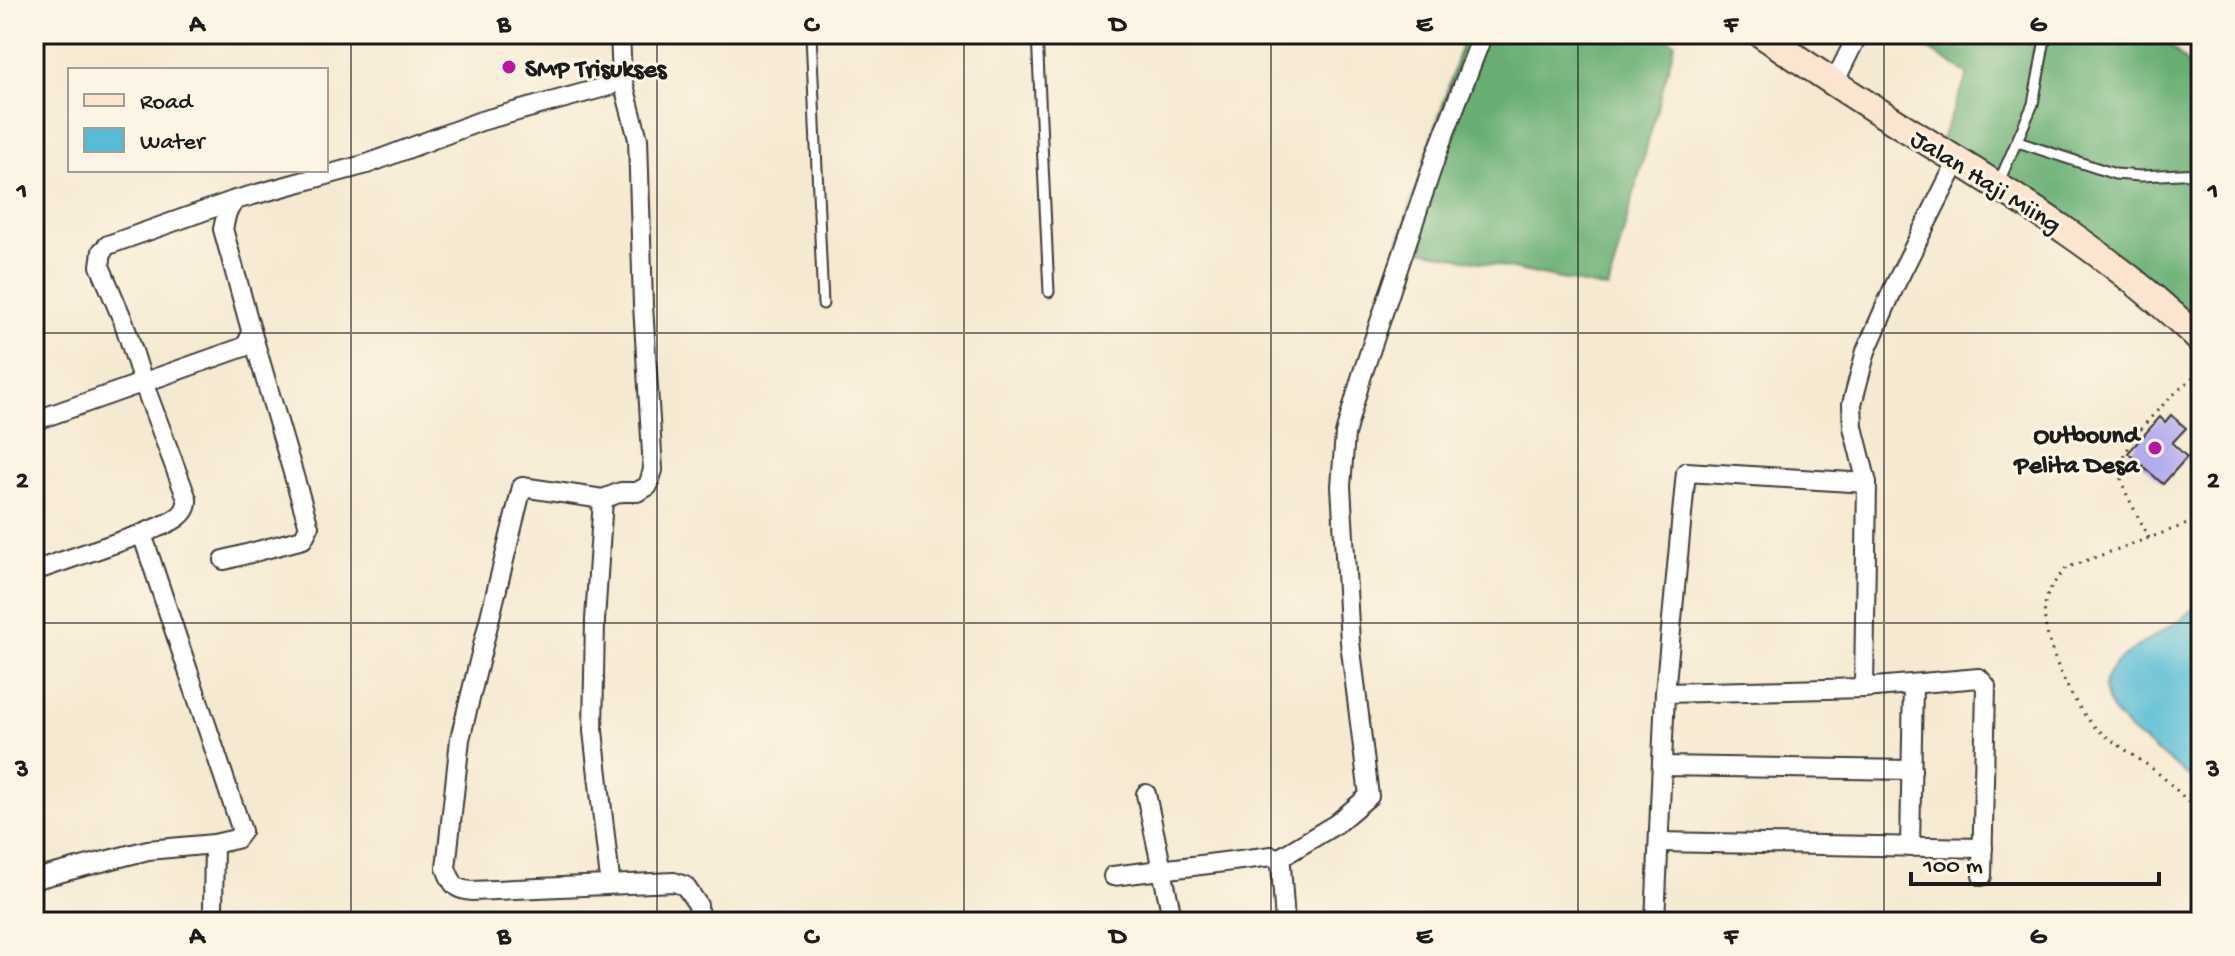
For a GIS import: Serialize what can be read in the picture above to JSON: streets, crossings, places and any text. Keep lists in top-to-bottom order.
{
  "streets": {
    "main road": ["Jalan Haji Miing"]
  },
  "places": ["SMP Trisukses", "Outbound Pelita Desa"],
  "legend": ["Road", "Water"],
  "scale_bar": "100 m",
  "grid": {
    "columns": [
      "A",
      "B",
      "C",
      "D",
      "E",
      "F",
      "G"
    ],
    "rows": ["1", "2", "3"]
  }
}
